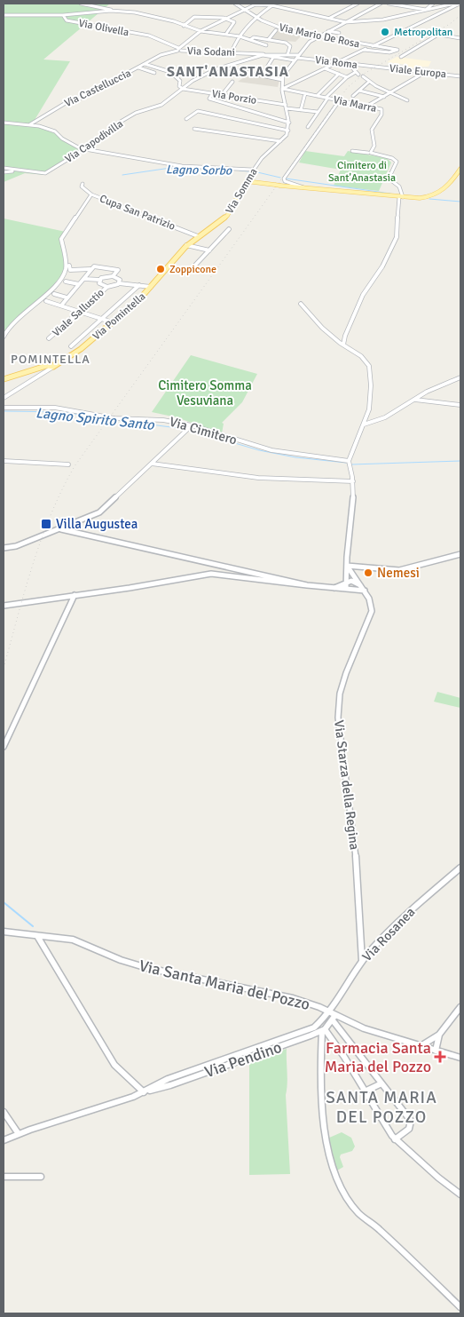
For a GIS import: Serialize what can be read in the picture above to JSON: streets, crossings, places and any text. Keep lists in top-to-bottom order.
{
  "streets": {
    "main road": ["Via Somma", "Via Pomintella"],
    "street": [
      "Via Olivella",
      "Via Mario De Rosa",
      "Via Sodani",
      "Via Roma",
      "Viale Europa",
      "Via Castelluccia",
      "Via Porzio",
      "Via Marra",
      "Via Capodivilla",
      "Cupa San Patrizio",
      "Viale Sallustio",
      "Via Cimitero",
      "Via Starza della Regina",
      "Via Rosanea",
      "Via Santa Maria del Pozzo",
      "Via Pendino"
    ]
  },
  "crossings": [
    ["Via Olivella", "Via Sodani"],
    ["Via Olivella", "Via Castelluccia"],
    ["Via Sodani", "Via Castelluccia"],
    ["Via Sodani", "Via Capodivilla"],
    ["Via Roma", "Viale Europa"],
    ["Via Porzio", "Via Capodivilla"],
    ["Via Somma", "Cupa San Patrizio"],
    ["Via Somma", "Via Pomintella"],
    ["Via Starza della Regina", "Via Rosanea"],
    ["Via Rosanea", "Via Santa Maria del Pozzo"],
    ["Via Rosanea", "Via Pendino"],
    ["Via Santa Maria del Pozzo", "Via Pendino"]
  ],
  "districts": ["SANT'ANASTASIA", "POMINTELLA", "SANTA MARIA DEL POZZO"],
  "water": ["Lagno Sorbo", "Lagno Spirito Santo"],
  "parks": ["Cimitero di Sant'Anastasia", "Cimitero Somma Vesuviana"],
  "places": {
    "other": ["Metropolitan", "Zoppicone", "Nemesi"],
    "transit": ["Villa Augustea"],
    "health": ["Farmacia Santa Maria del Pozzo"]
  }
}
